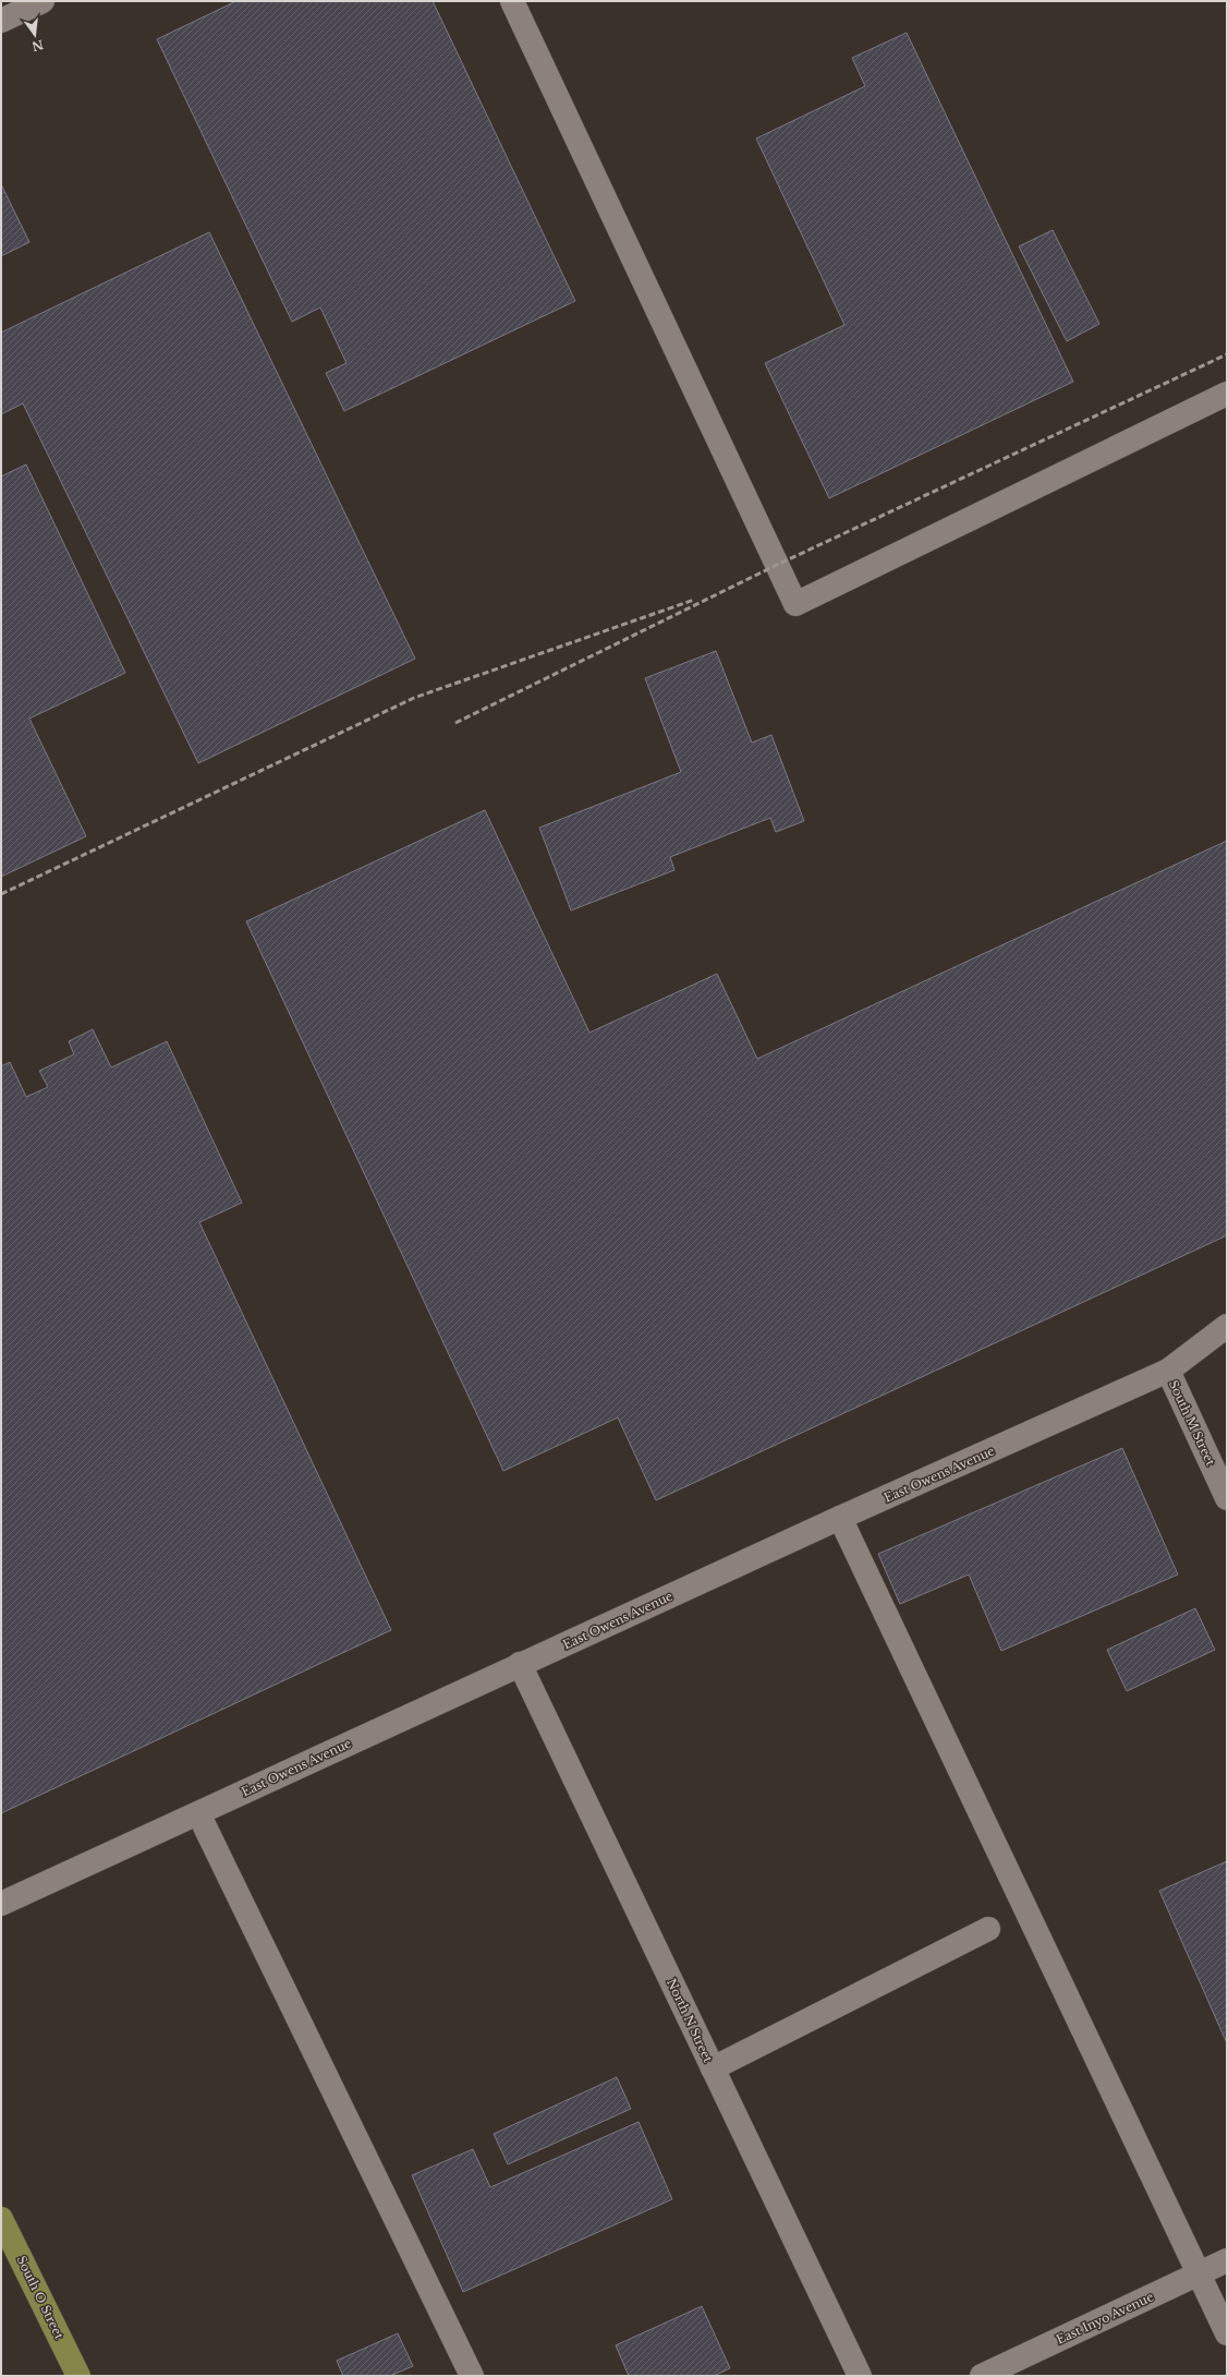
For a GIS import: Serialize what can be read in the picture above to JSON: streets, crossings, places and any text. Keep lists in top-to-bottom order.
{
  "streets": {
    "main road": ["South O Street"],
    "street": [
      "South M Street",
      "East Owens Avenue",
      "North N Street",
      "East Inyo Avenue"
    ]
  },
  "crossings": [
    ["South M Street", "East Owens Avenue"],
    ["East Owens Avenue", "North N Street"]
  ],
  "north": "bottom"
}
